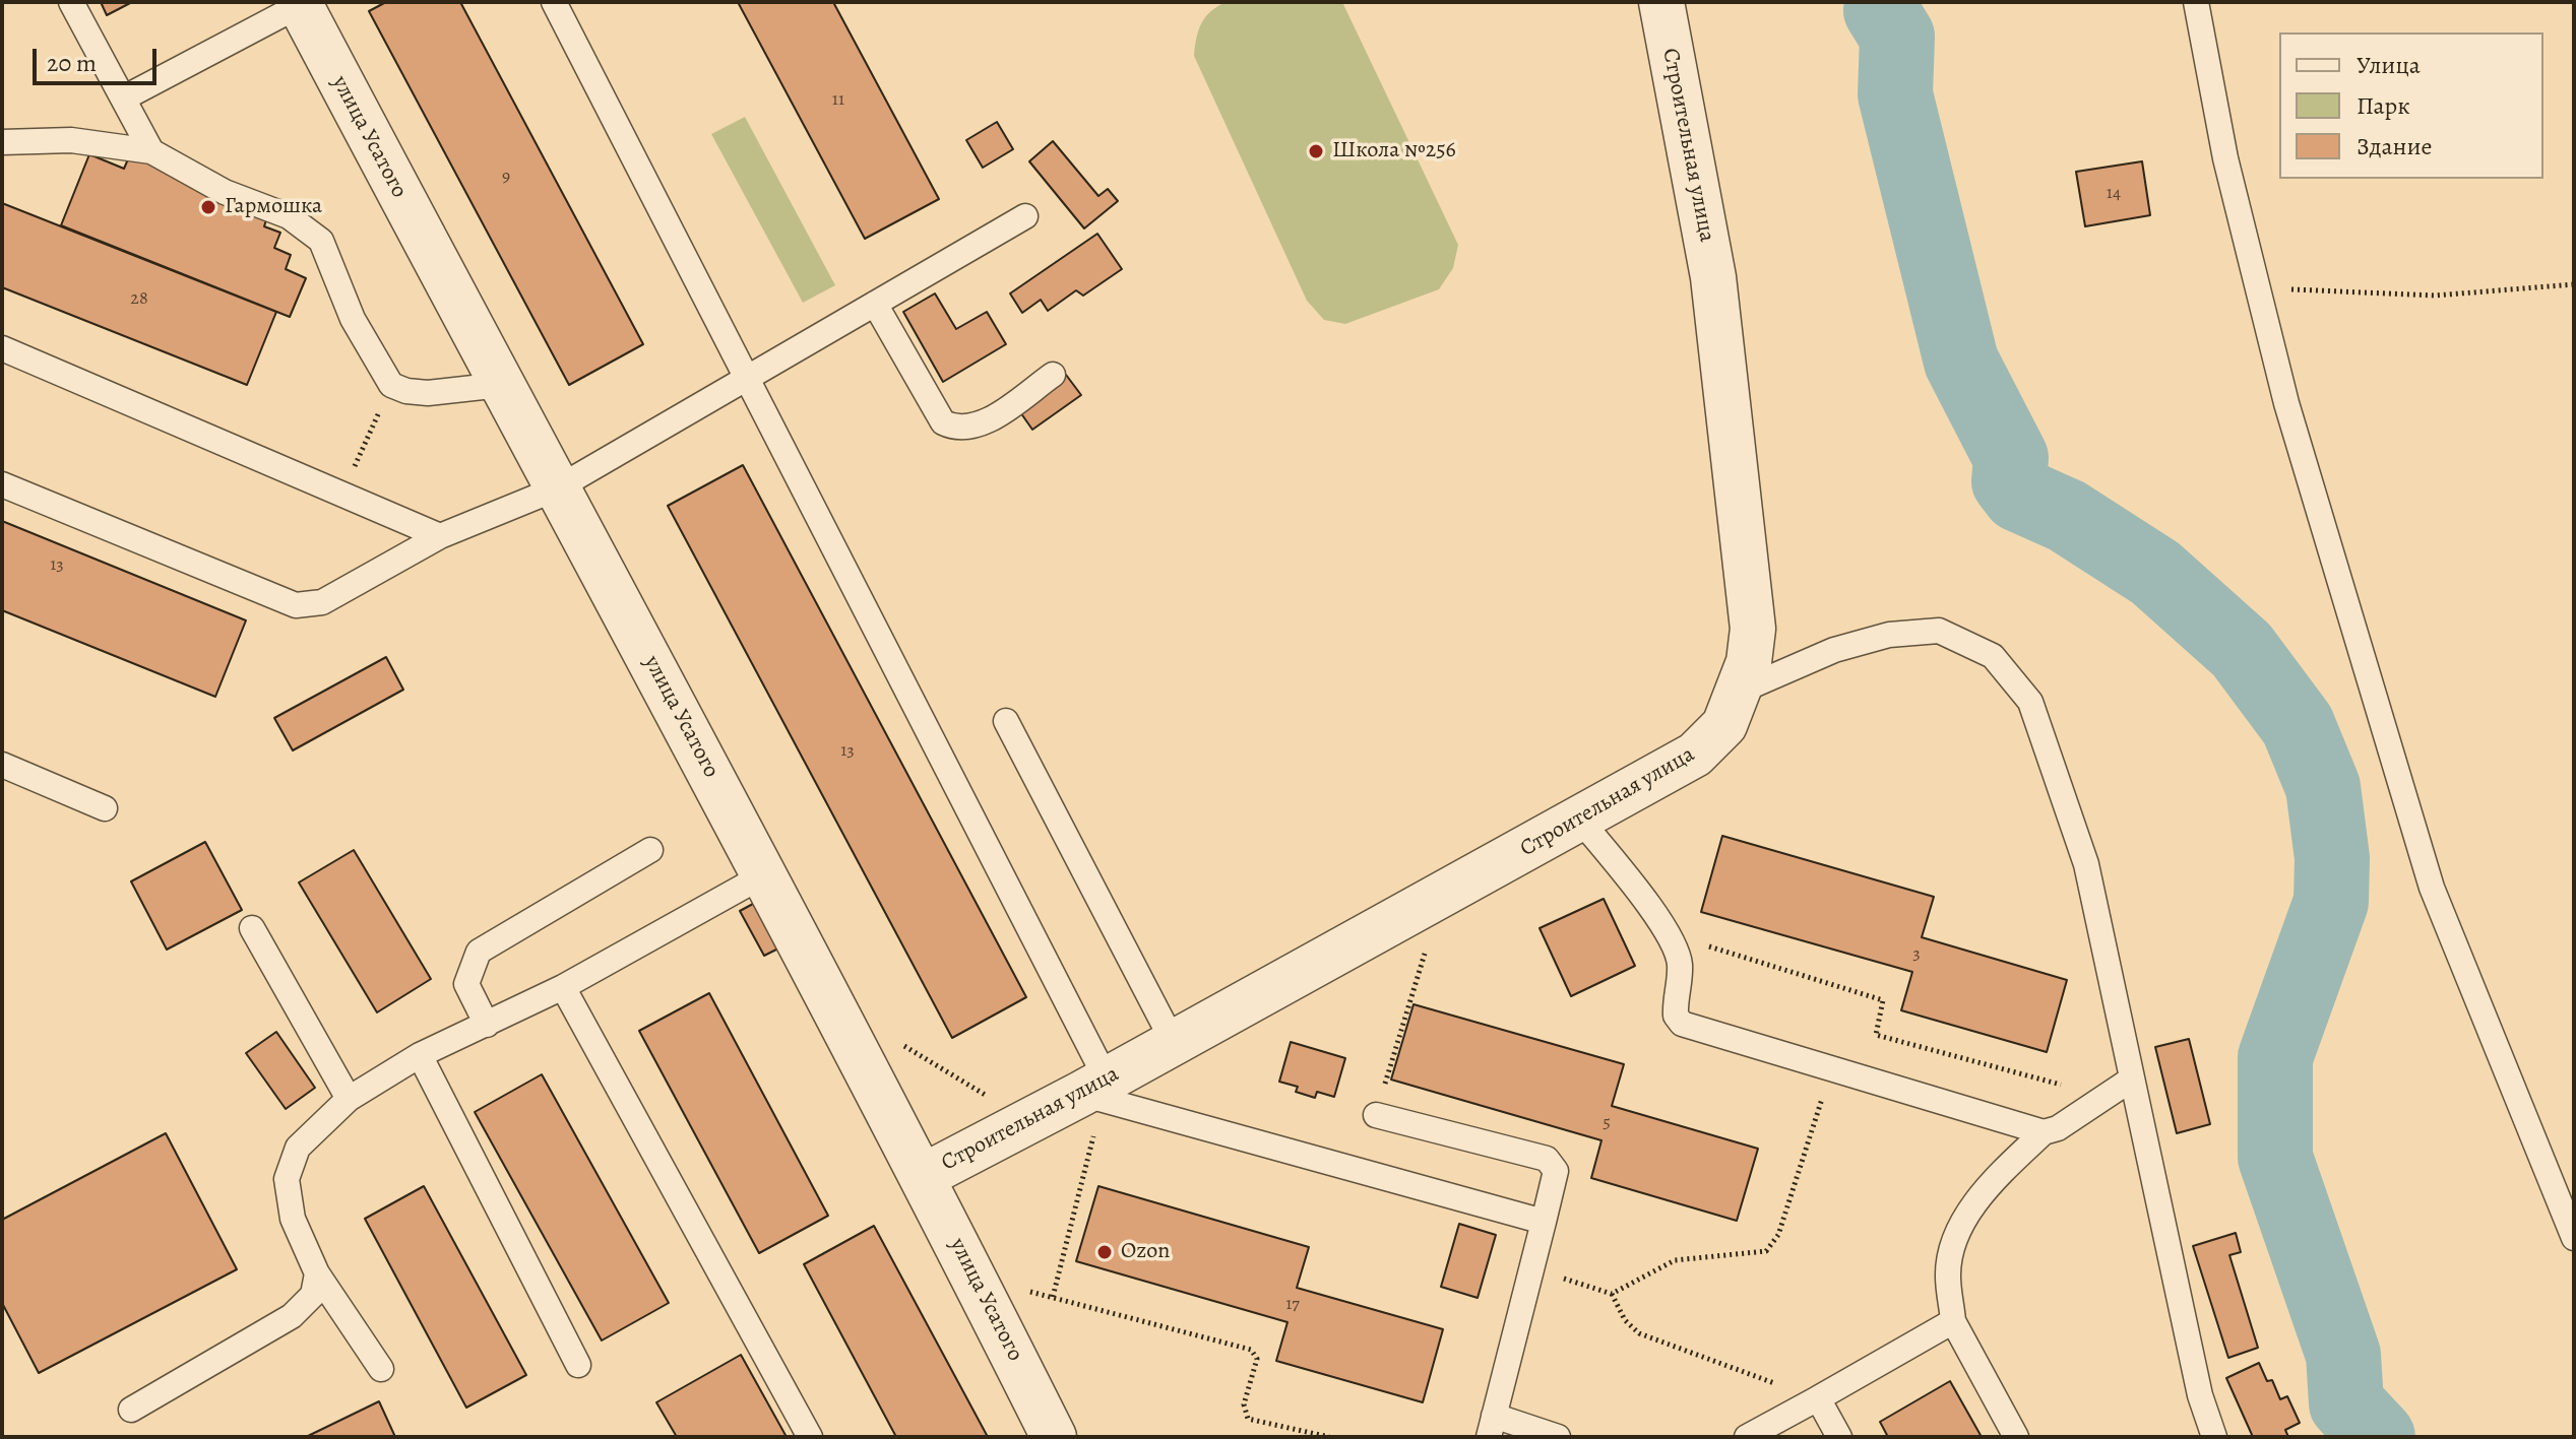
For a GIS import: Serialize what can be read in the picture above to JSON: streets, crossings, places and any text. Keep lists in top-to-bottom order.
{
  "streets": {
    "street": ["улица Усатого", "Строительная улица"]
  },
  "crossings": [
    ["улица Усатого", "Строительная улица"]
  ],
  "places": ["Школа №256", "Гармошка", "Ozon"],
  "house_numbers": [
    "11",
    "9",
    "14",
    "28",
    "13",
    "13",
    "3",
    "5",
    "17"
  ],
  "legend": ["Улица", "Парк", "Здание"],
  "scale_bar": "20 m"
}
